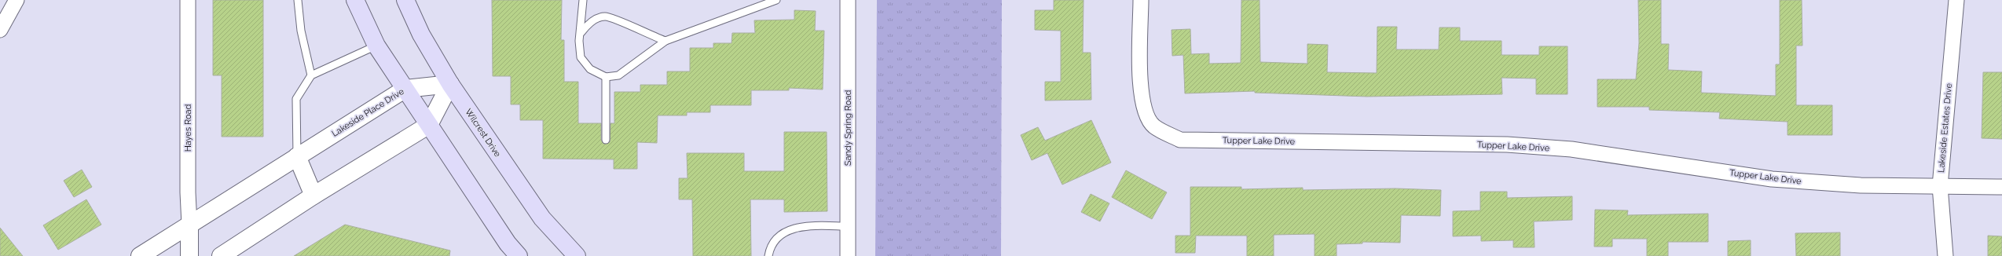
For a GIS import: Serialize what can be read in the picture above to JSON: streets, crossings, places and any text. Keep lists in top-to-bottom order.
{
  "streets": {
    "main road": ["Wilcrest Drive"],
    "street": [
      "Lakeside Place Drive",
      "Hayes Road",
      "Sandy Spring Road",
      "Lakeside Estates Drive",
      "Tupper Lake Drive"
    ]
  },
  "crossings": [
    ["Lakeside Place Drive", "Hayes Road"],
    ["Lakeside Place Drive", "Wilcrest Drive"],
    ["Lakeside Estates Drive", "Tupper Lake Drive"]
  ]
}
